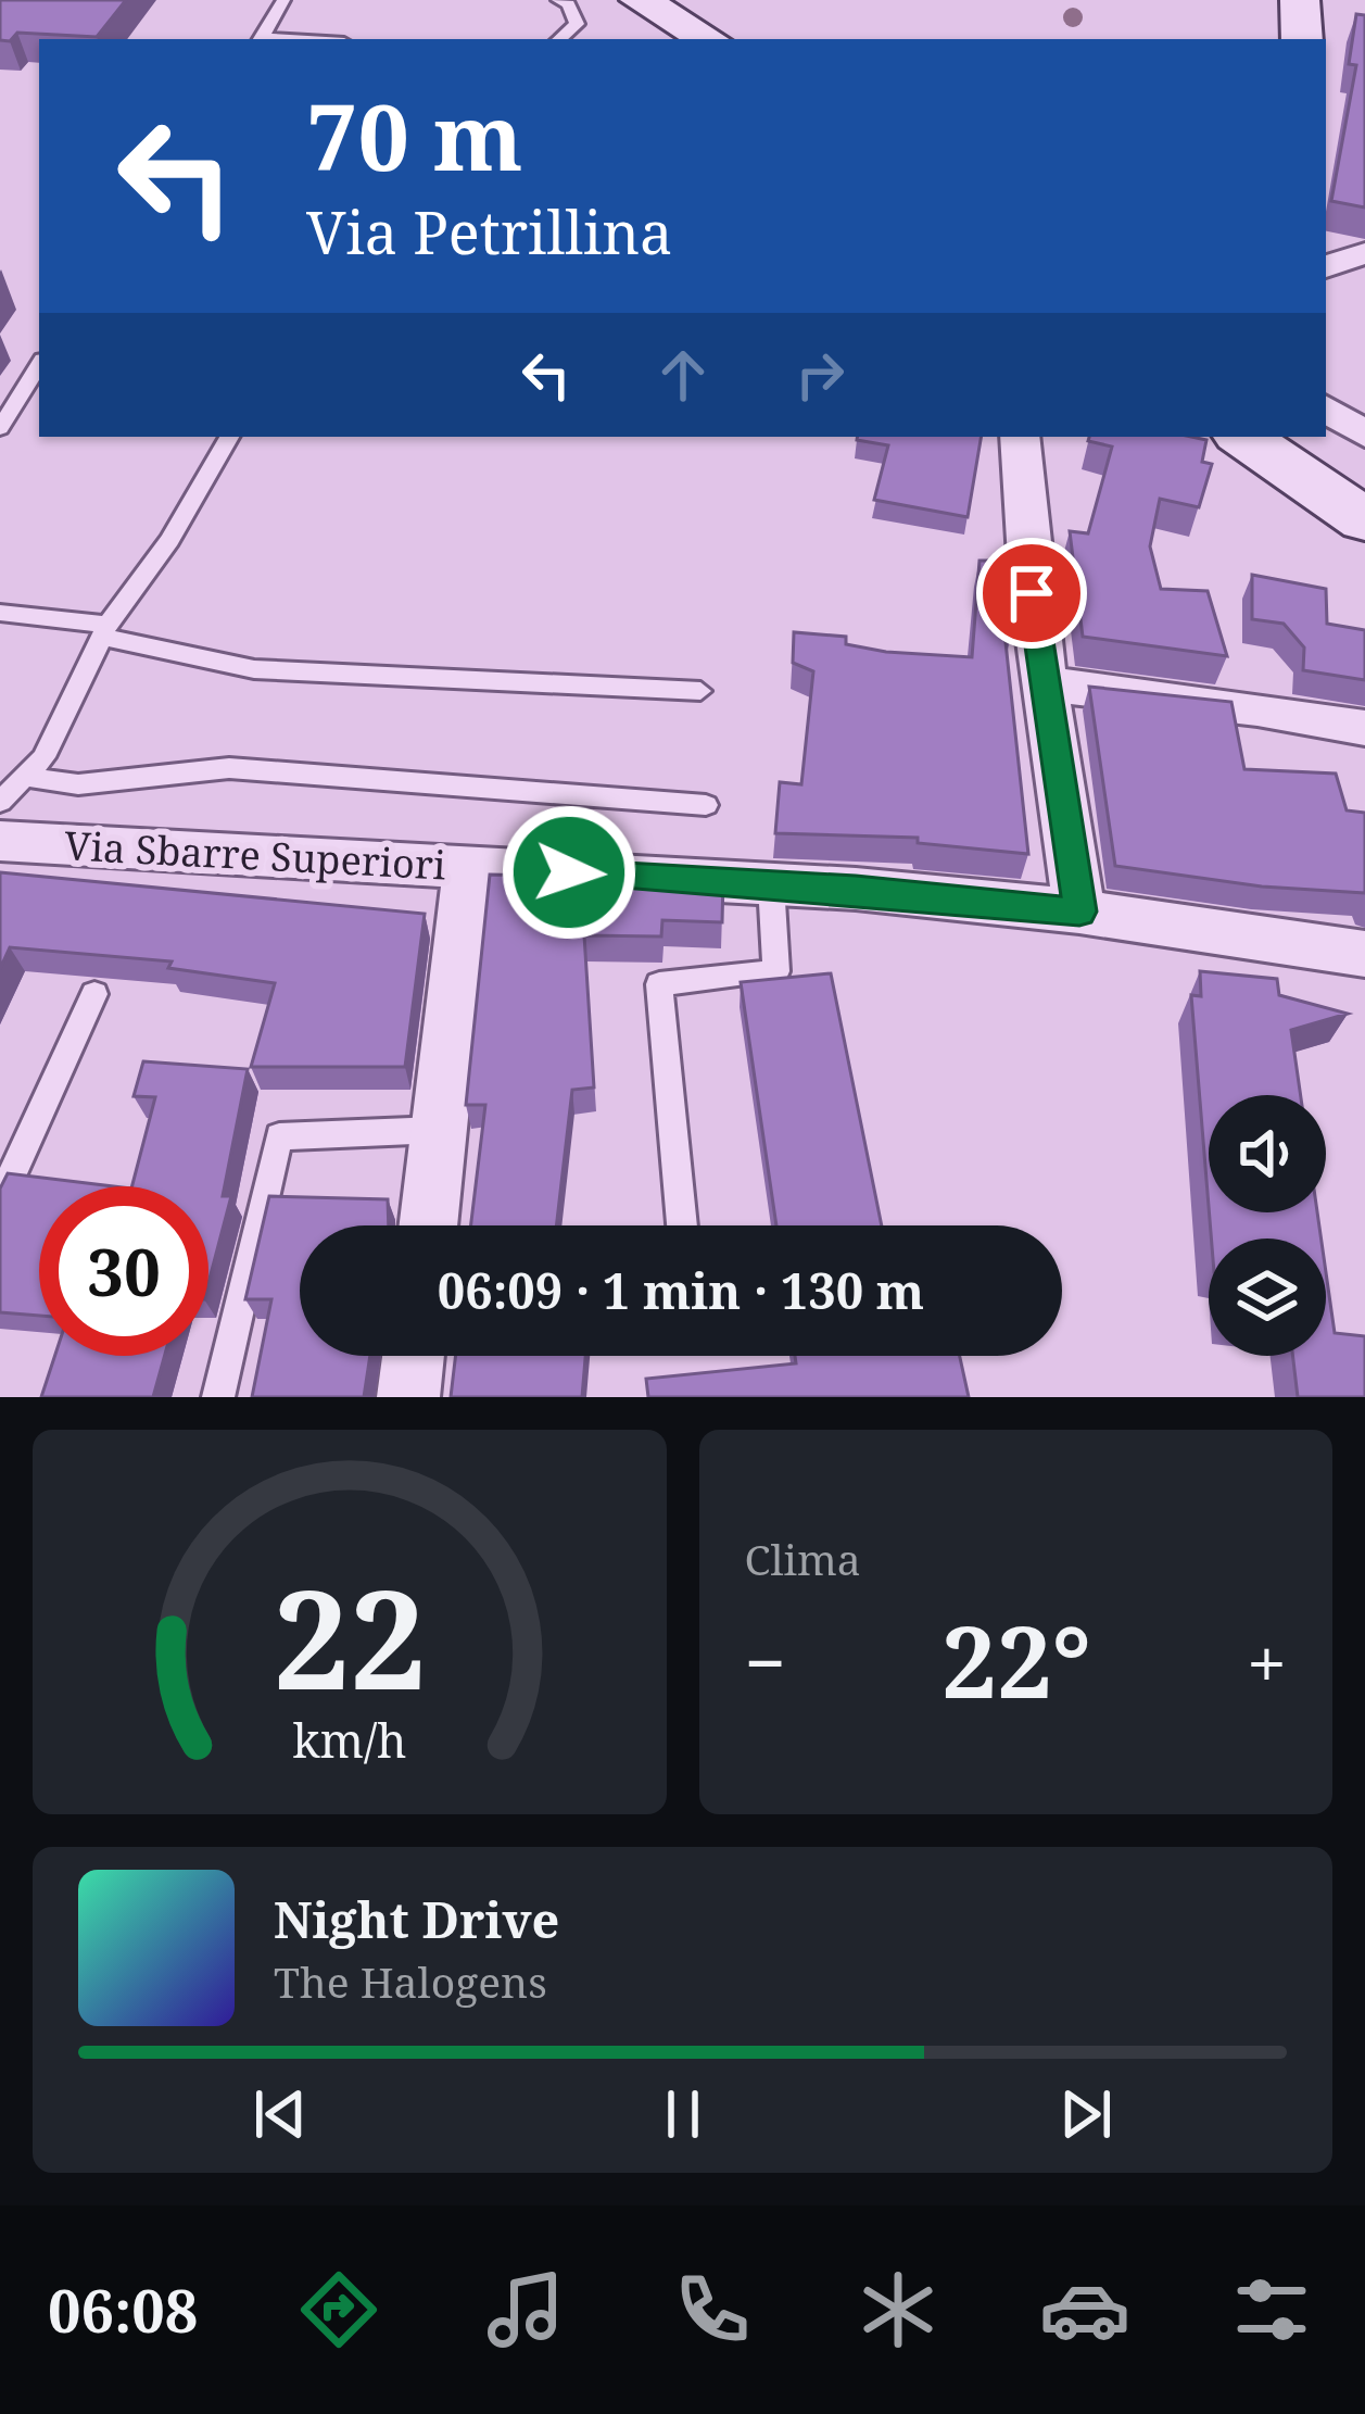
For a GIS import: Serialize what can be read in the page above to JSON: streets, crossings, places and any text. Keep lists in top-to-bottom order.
{
  "streets": {
    "street": ["Via Sbarre Superiori"]
  },
  "page": {
    "turn": ["70 m", "Via Petrillina"],
    "limit": "30",
    "trip": "06:09 · 1 min · 130 m",
    "tile": "Clima",
    "heat": ["−", "22°", "+"],
    "song": ["Night Drive", "The Halogens"],
    "tabs": "06:08",
    "gauge": ["22", "km/h"]
  }
}
